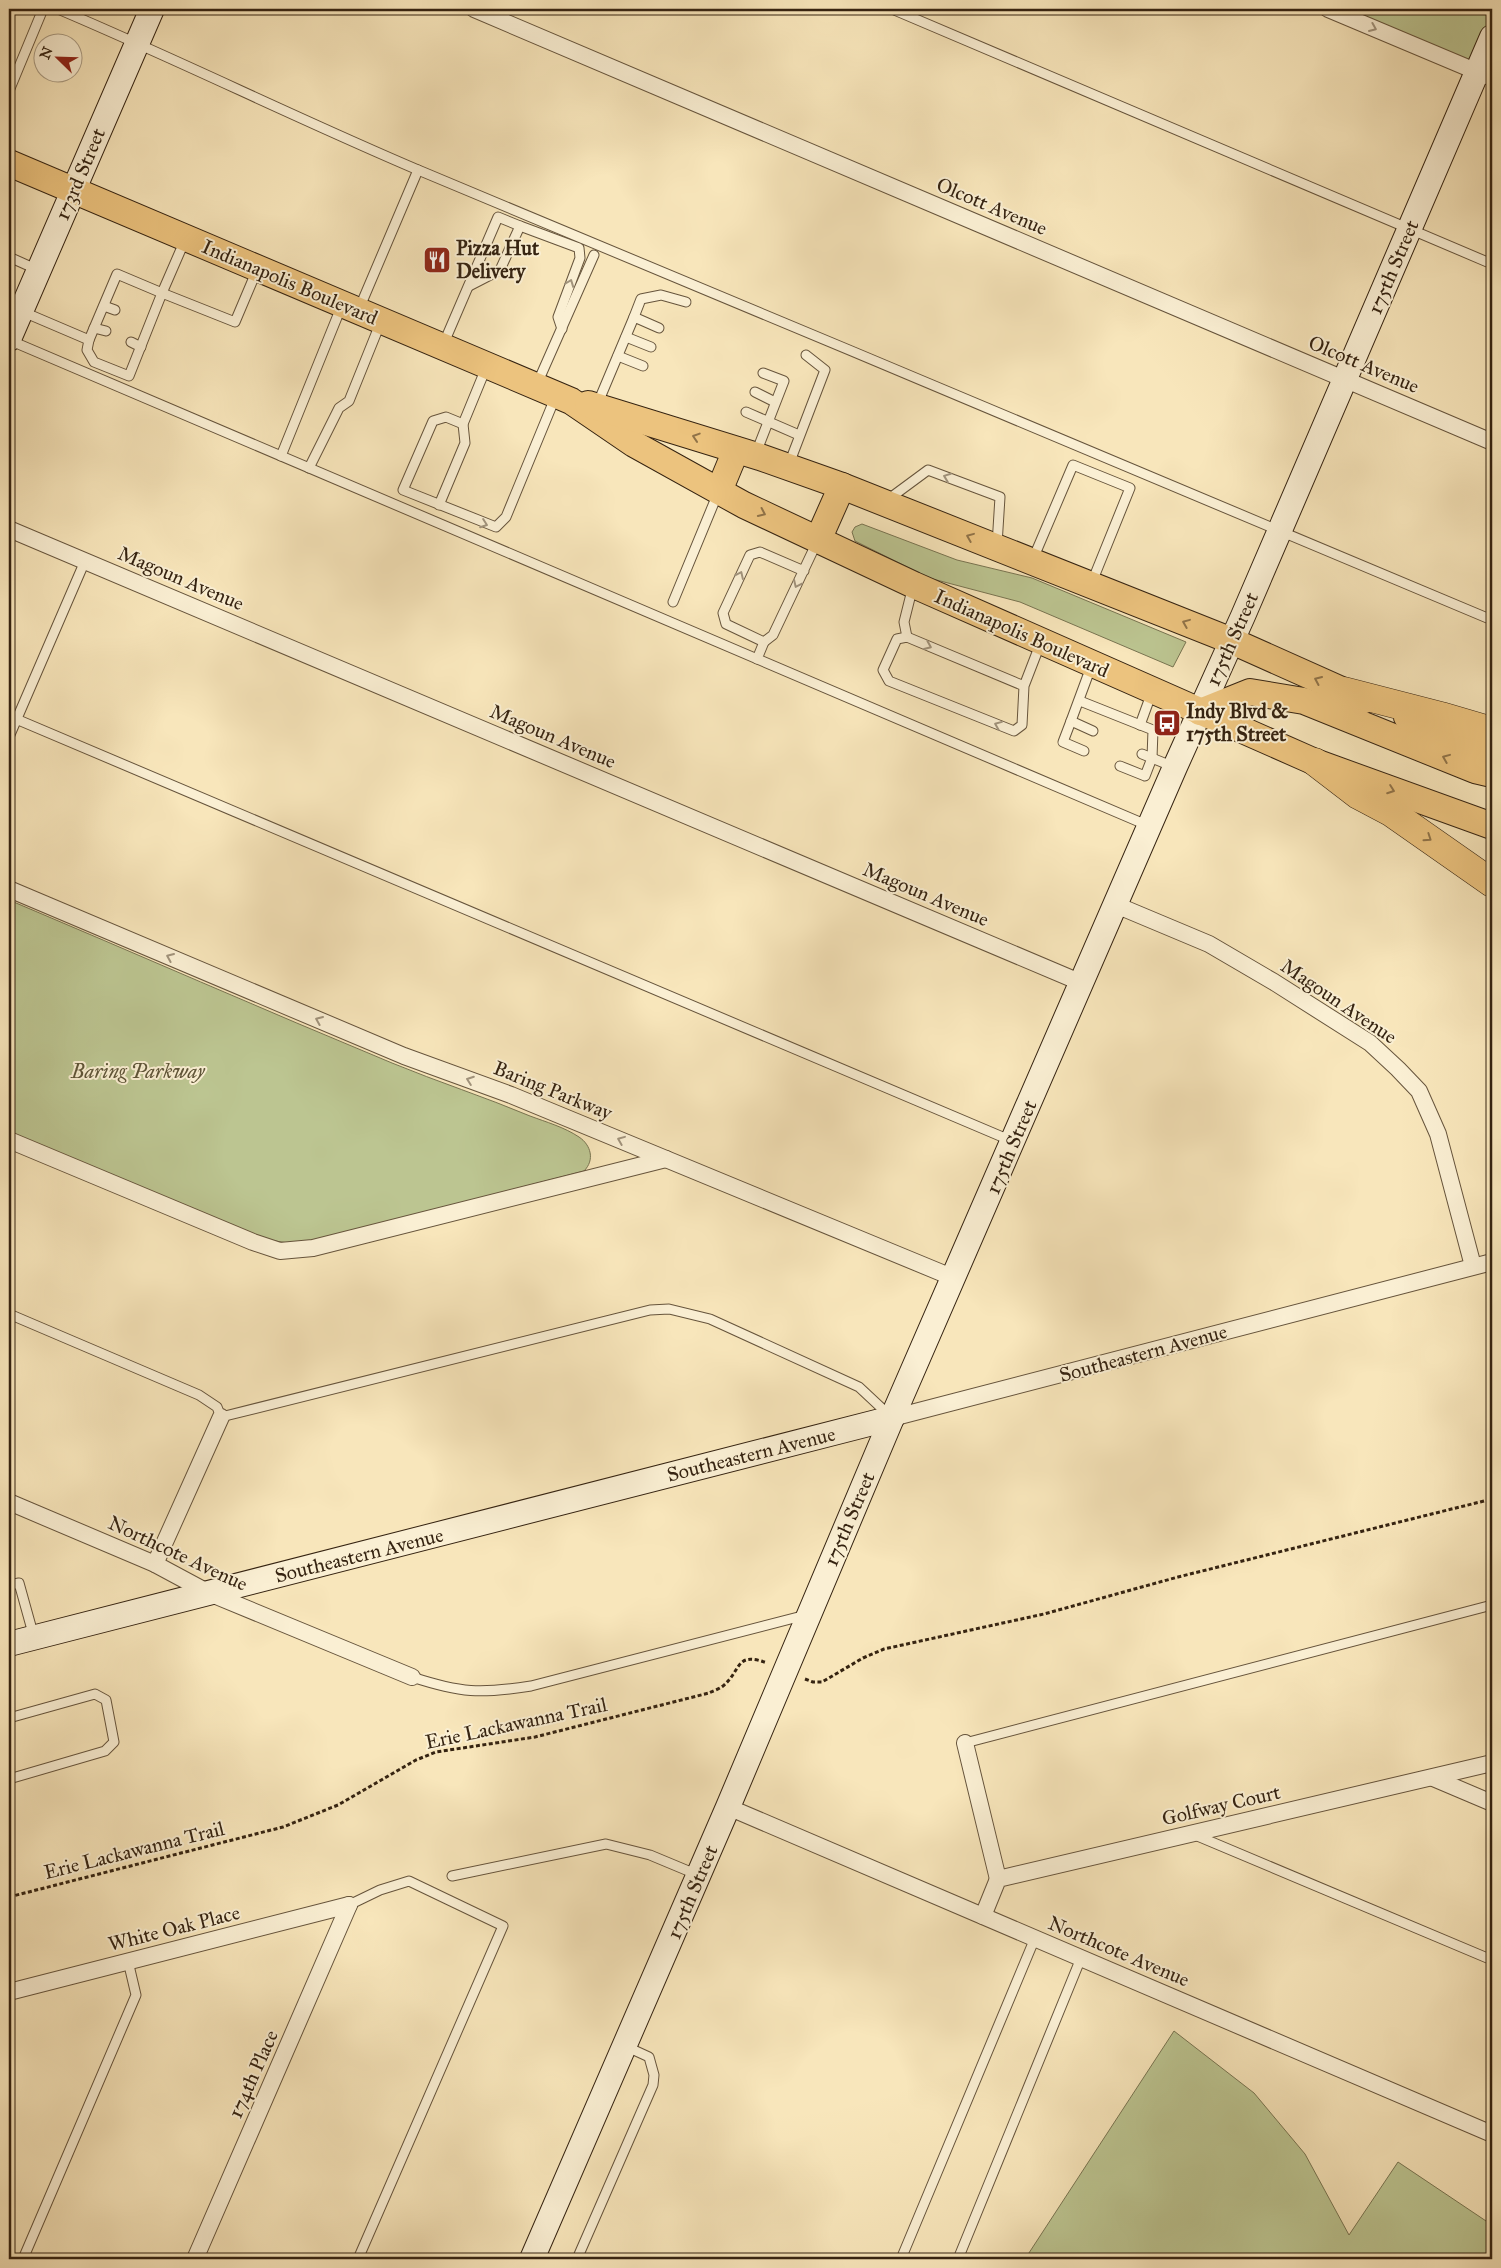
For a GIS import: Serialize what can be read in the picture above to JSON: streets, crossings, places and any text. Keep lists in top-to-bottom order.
{
  "streets": {
    "main road": ["Indianapolis Boulevard"],
    "street": [
      "173rd Street",
      "Olcott Avenue",
      "175th Street",
      "Magoun Avenue",
      "Baring Parkway",
      "Southeastern Avenue",
      "Northcote Avenue",
      "Golfway Court",
      "White Oak Place",
      "174th Place"
    ],
    "path": ["Erie Lackawanna Trail"]
  },
  "crossings": [
    ["173rd Street", "Indianapolis Boulevard"],
    ["Olcott Avenue", "175th Street"],
    ["175th Street", "Indianapolis Boulevard"],
    ["175th Street", "Magoun Avenue"],
    ["175th Street", "Baring Parkway"],
    ["175th Street", "Southeastern Avenue"],
    ["175th Street", "Northcote Avenue"],
    ["Magoun Avenue", "Southeastern Avenue"],
    ["Southeastern Avenue", "Northcote Avenue"],
    ["White Oak Place", "174th Place"]
  ],
  "one_way": ["Baring Parkway"],
  "parks": ["Baring Parkway"],
  "places": {
    "restaurant": ["Pizza Hut Delivery"],
    "bus stop": ["Indy Blvd & 175th Street"]
  },
  "north": "top left"
}
